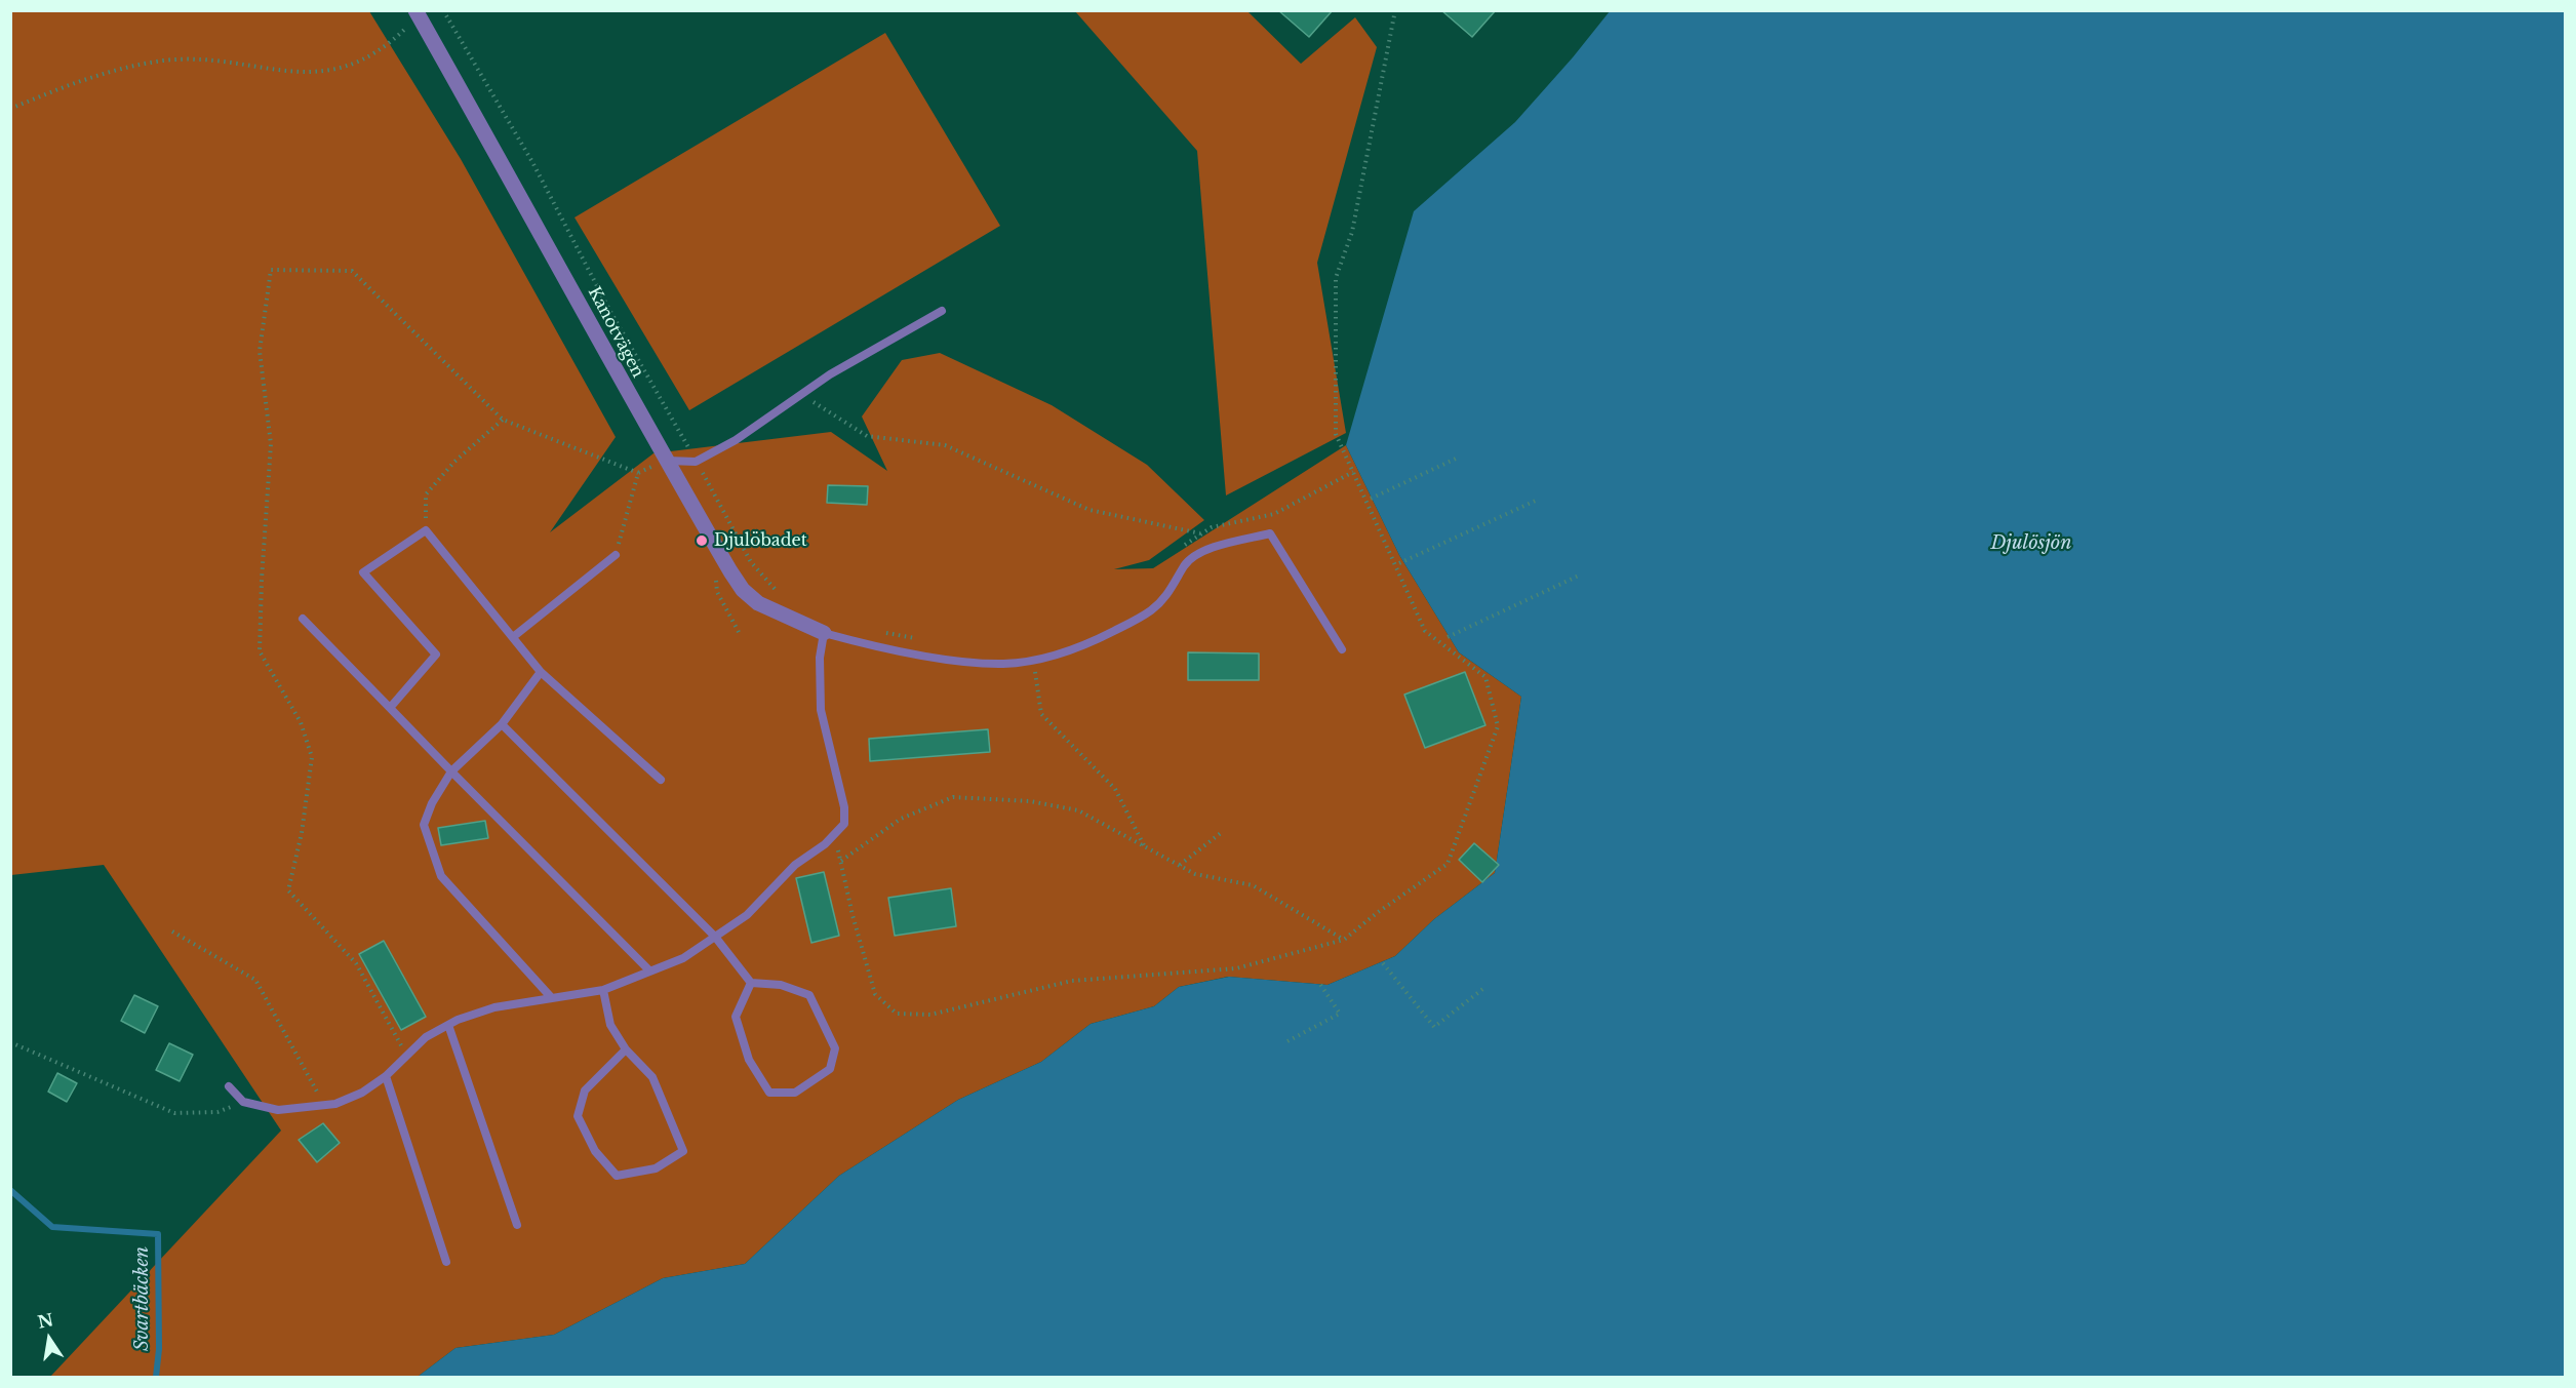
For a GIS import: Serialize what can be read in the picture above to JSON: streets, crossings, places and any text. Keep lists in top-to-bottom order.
{
  "streets": {
    "street": ["Kanotvägen"]
  },
  "water": ["Djulösjön", "Svartbäcken"],
  "places": ["Djulöbadet"],
  "north": "top"
}
